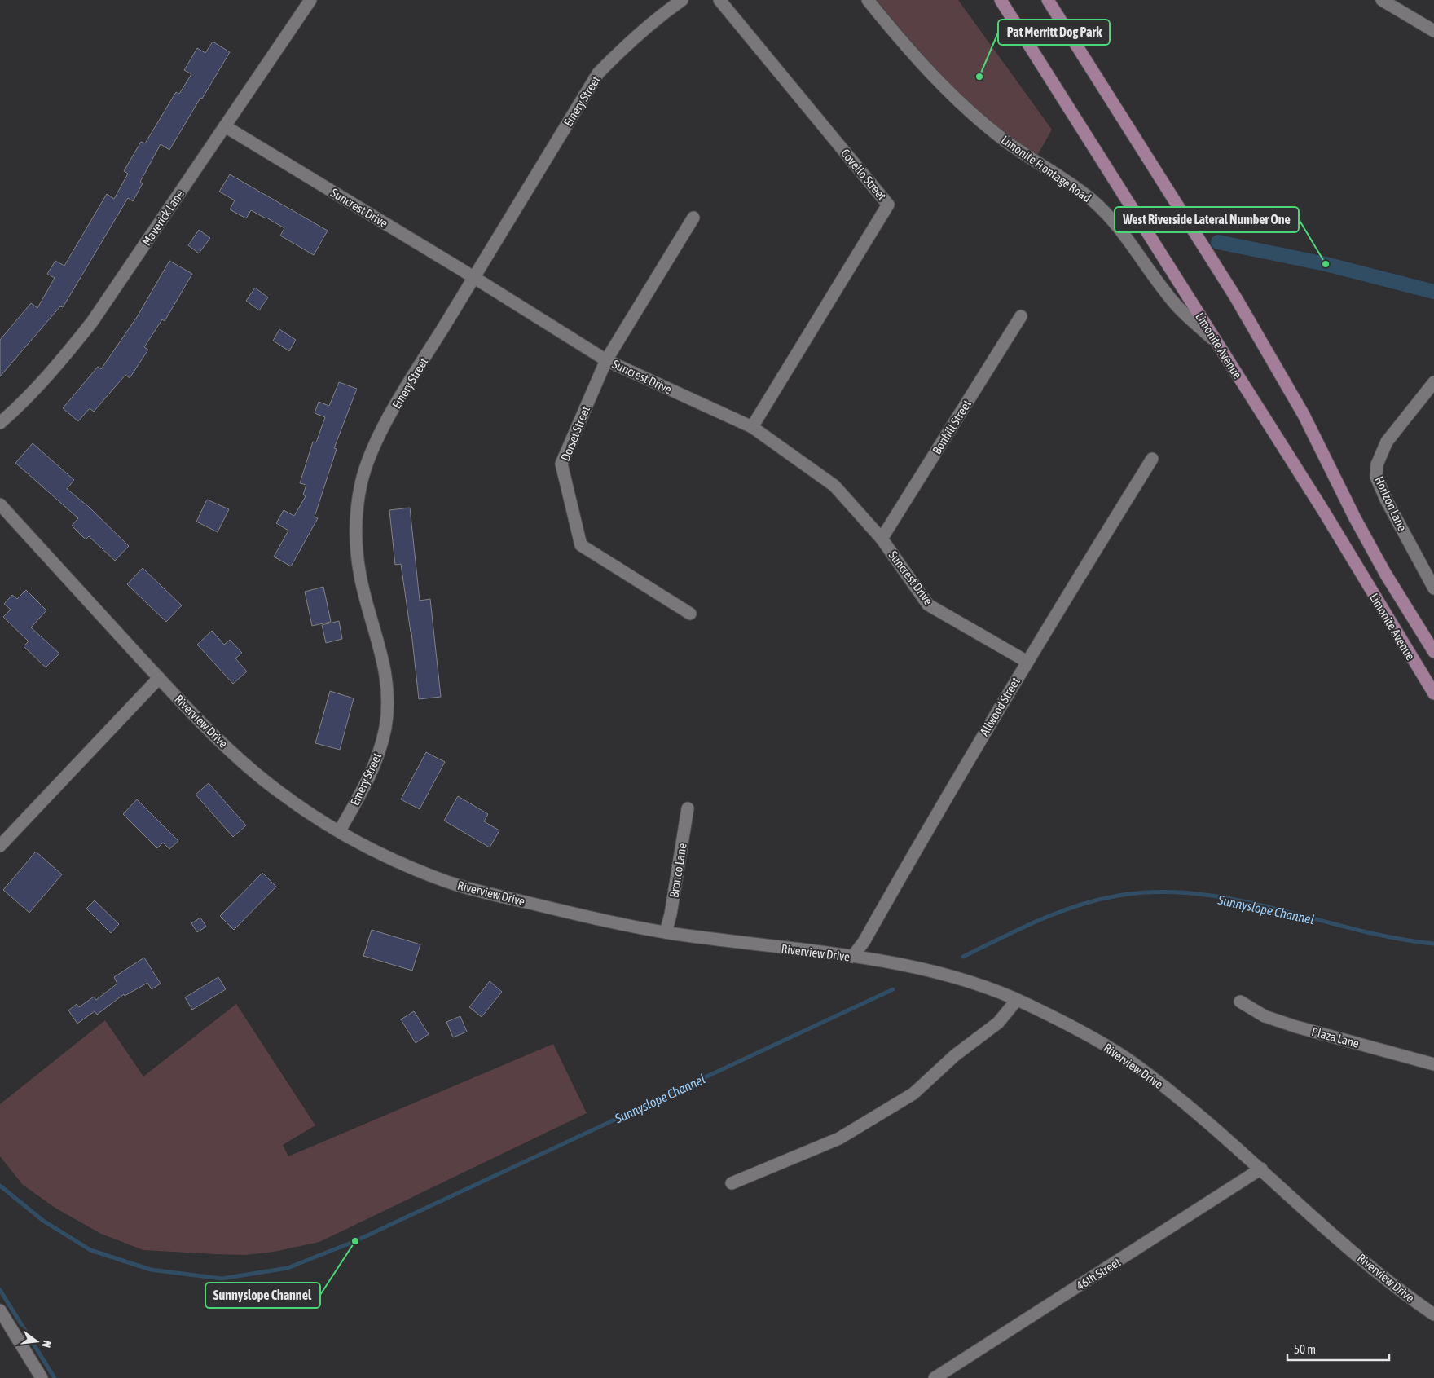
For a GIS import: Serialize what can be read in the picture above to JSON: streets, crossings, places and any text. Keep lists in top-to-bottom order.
{
  "streets": {
    "main road": ["Limonite Avenue"],
    "street": [
      "Emery Street",
      "Limonite Frontage Road",
      "Covello Street",
      "Suncrest Drive",
      "Maverick Lane",
      "Bonhill Street",
      "Dorset Street",
      "Horizon Lane",
      "Allwood Street",
      "Riverview Drive",
      "Bronco Lane",
      "Plaza Lane",
      "46th Street"
    ]
  },
  "crossings": [
    ["Emery Street", "Suncrest Drive"],
    ["Emery Street", "Riverview Drive"],
    ["Limonite Frontage Road", "Limonite Avenue"],
    ["Covello Street", "Suncrest Drive"],
    ["Suncrest Drive", "Maverick Lane"],
    ["Suncrest Drive", "Bonhill Street"],
    ["Suncrest Drive", "Dorset Street"],
    ["Suncrest Drive", "Allwood Street"],
    ["Allwood Street", "Riverview Drive"],
    ["Riverview Drive", "Bronco Lane"],
    ["Riverview Drive", "46th Street"]
  ],
  "water": ["Sunnyslope Channel"],
  "places": ["Pat Merritt Dog Park", "West Riverside Lateral Number One", "Sunnyslope Channel"],
  "scale_bar": "50 m",
  "north": "right"
}
